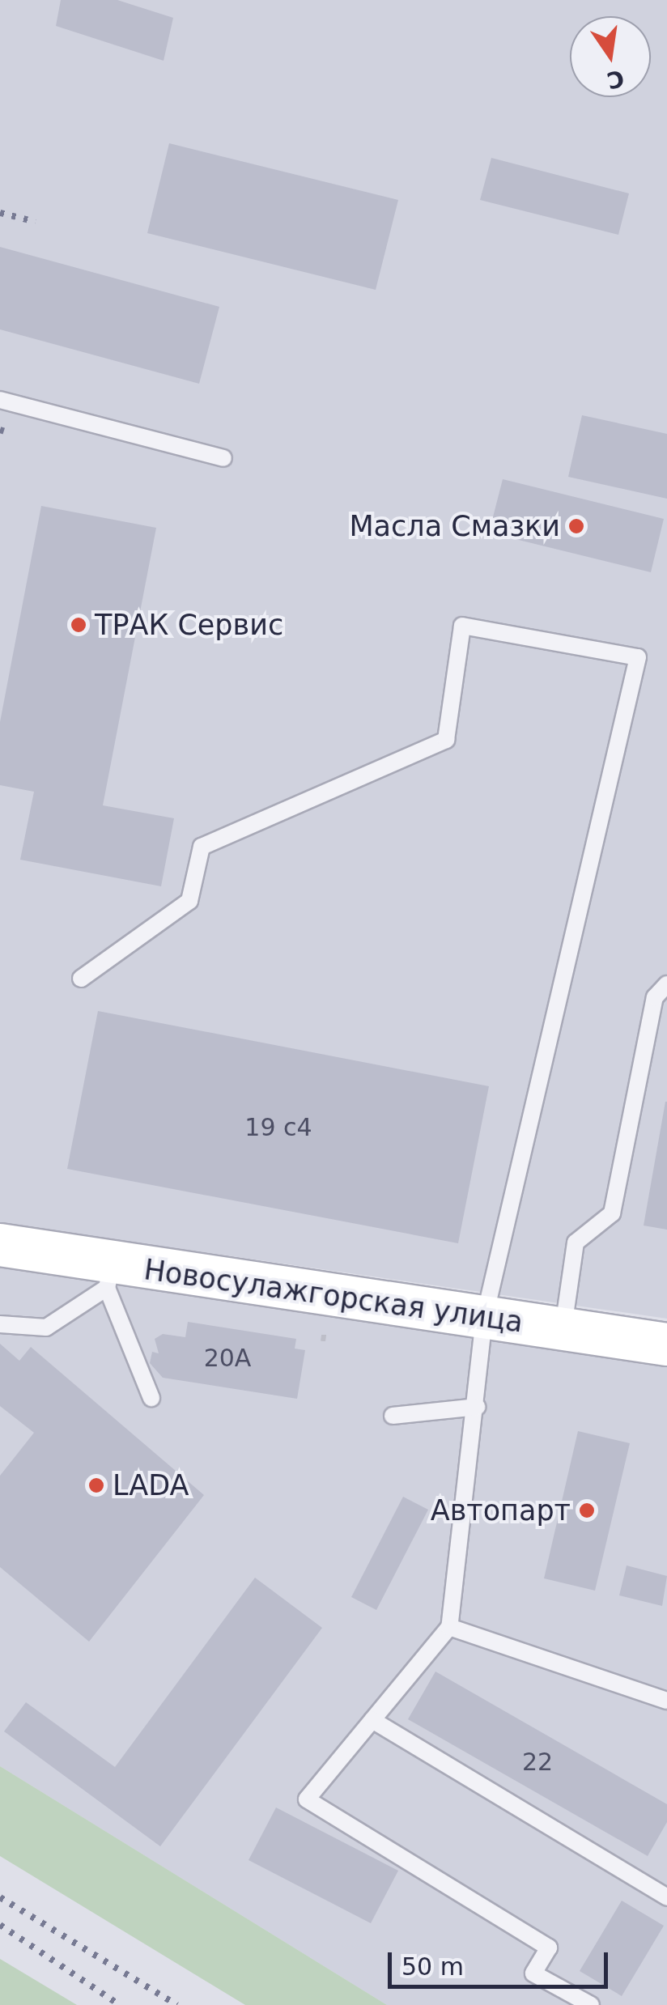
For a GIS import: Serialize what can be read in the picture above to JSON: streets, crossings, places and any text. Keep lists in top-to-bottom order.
{
  "streets": {
    "main road": ["Новосулажгорская улица"]
  },
  "places": [
    "Масла Смазки",
    "ТРАК Сервис",
    "LADA",
    "Автопарт"
  ],
  "house_numbers": ["19 с4", "20А", "22"],
  "scale_bar": "50 m",
  "north": "bottom"
}
